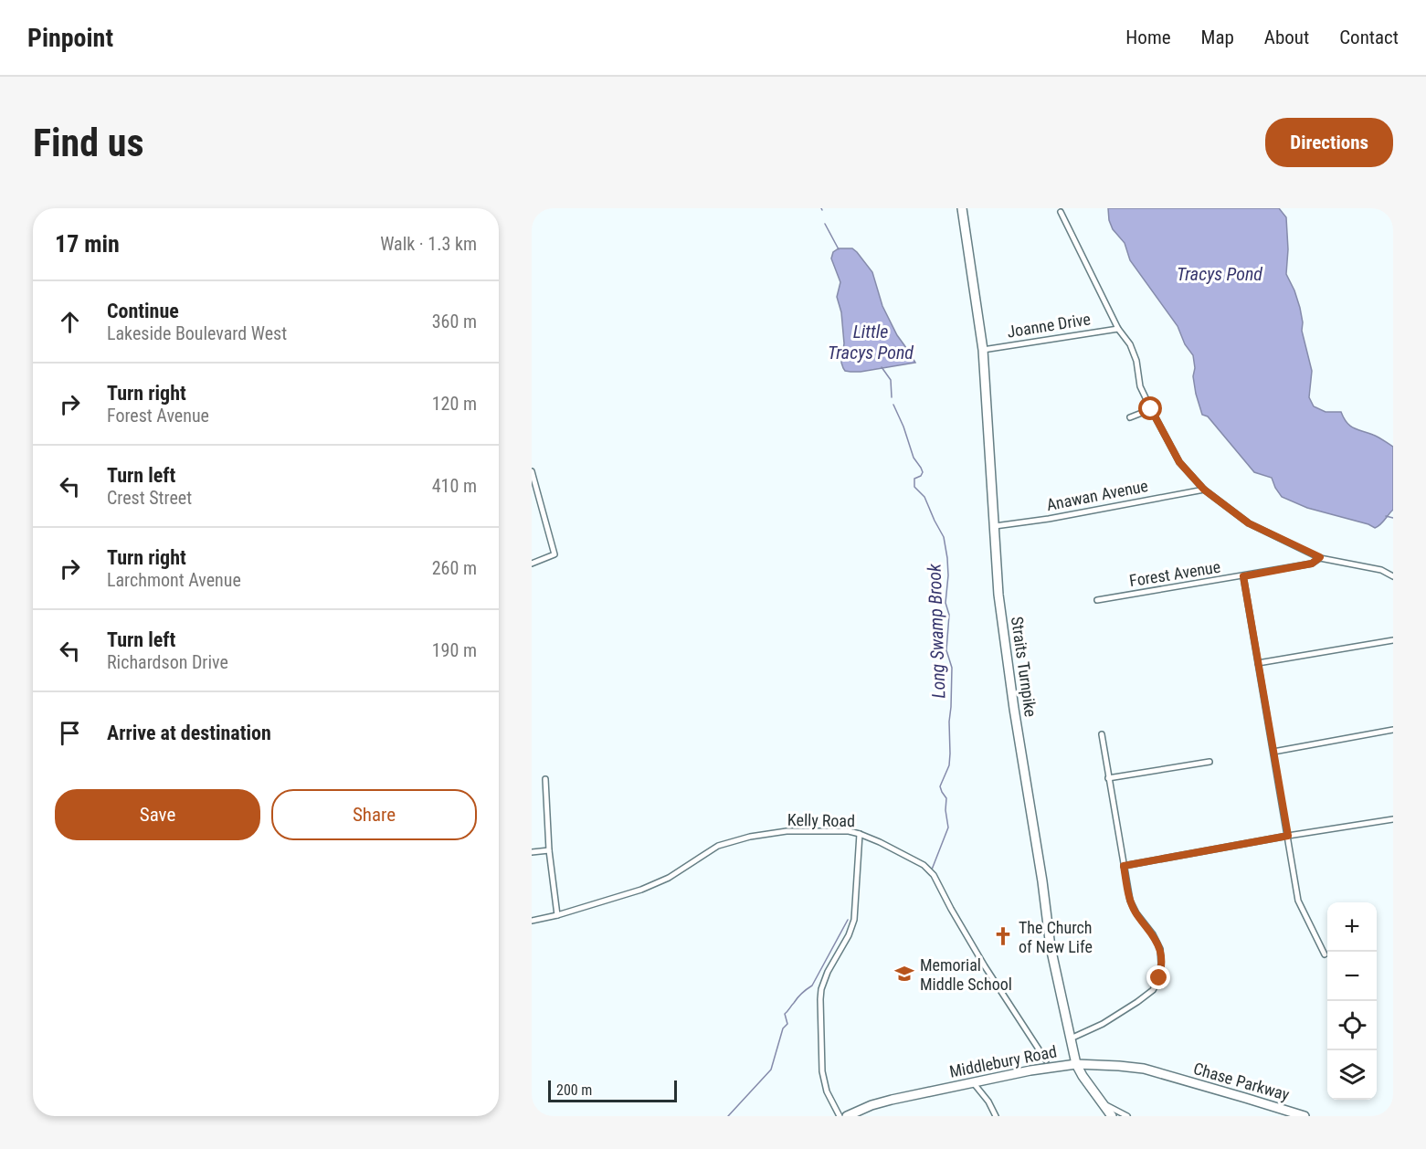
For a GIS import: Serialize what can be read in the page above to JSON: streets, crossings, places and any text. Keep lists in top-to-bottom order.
{
  "streets": {
    "main road": ["Straits Turnpike", "Middlebury Road", "Chase Parkway"],
    "street": [
      "Joanne Drive",
      "Anawan Avenue",
      "Forest Avenue",
      "Kelly Road"
    ]
  },
  "crossings": [
    ["Joanne Drive", "Straits Turnpike"],
    ["Anawan Avenue", "Straits Turnpike"],
    ["Straits Turnpike", "Middlebury Road"],
    ["Middlebury Road", "Chase Parkway"]
  ],
  "water": ["Tracys Pond", "Little Tracys Pond", "Long Swamp Brook"],
  "places": {
    "church": ["The Church of New Life"],
    "school or university": ["Memorial Middle School"]
  },
  "scale_bar": "200 m",
  "page": {
    "header": "Pinpoint",
    "nav": [
      "Home",
      "Map",
      "About",
      "Contact"
    ],
    "buttons": [
      "Directions",
      ["Save", "Share"]
    ],
    "title": "Find us",
    "heading": ["17 min", "Walk · 1.3 km"],
    "list": [
      ["Continue", "Lakeside Boulevard West", "360 m"],
      ["Turn right", "Forest Avenue", "120 m"],
      ["Turn left", "Crest Street", "410 m"],
      ["Turn right", "Larchmont Avenue", "260 m"],
      ["Turn left", "Richardson Drive", "190 m"],
      "Arrive at destination"
    ],
    "map_buttons": ["+", "−"],
    "scale": "200 m"
  }
}
